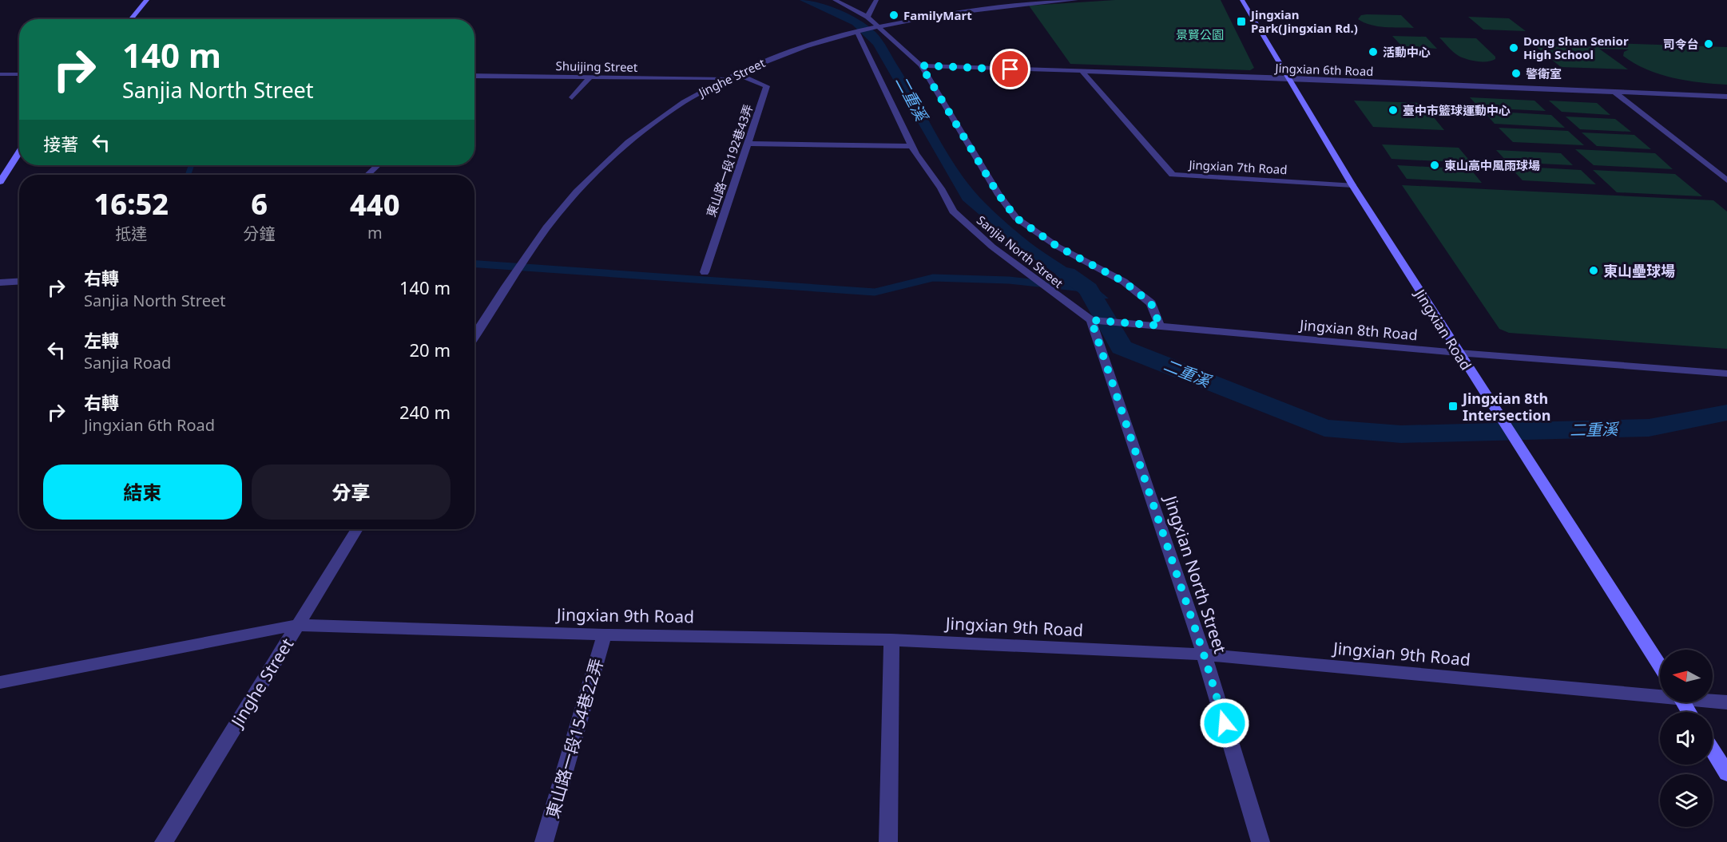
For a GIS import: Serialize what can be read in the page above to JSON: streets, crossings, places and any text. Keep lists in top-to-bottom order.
{
  "streets": {
    "street": [
      "Shuijing Street",
      "Jingxian 6th Road",
      "Jinghe Street",
      "東山路一段192巷43弄",
      "Jingxian 7th Road",
      "Sanjia North Street",
      "Jingxian 8th Road",
      "Jingxian Road",
      "Jingxian North Street",
      "Jingxian 9th Road",
      "東山路一段154巷22弄"
    ]
  },
  "crossings": [
    ["Shuijing Street", "Jinghe Street"],
    ["Jingxian 6th Road", "Jingxian 7th Road"],
    ["Jingxian 6th Road", "Jingxian Road"],
    ["Jinghe Street", "東山路一段192巷43弄"],
    ["Jinghe Street", "Sanjia North Street"],
    ["Jinghe Street", "Jingxian 9th Road"],
    ["Jingxian 7th Road", "Jingxian Road"],
    ["Sanjia North Street", "Jingxian North Street"],
    ["Jingxian 8th Road", "Jingxian Road"],
    ["Jingxian North Street", "Jingxian 9th Road"],
    ["Jingxian 9th Road", "東山路一段154巷22弄"]
  ],
  "water": ["二重溪"],
  "parks": ["景賢公園"],
  "places": {
    "other": [
      "FamilyMart",
      "司令台",
      "Dong Shan Senior High School",
      "活動中心",
      "警衛室",
      "臺中市籃球運動中心",
      "東山高中風雨球場",
      "東山壘球場"
    ],
    "transit": ["Jingxian Park(Jingxian Rd.)", "Jingxian 8th Intersection"]
  },
  "north": "left",
  "page": {
    "turn": ["140 m", "Sanjia North Street"],
    "then": "接著",
    "eta": [
      "16:52",
      "抵達",
      "6",
      "分鐘",
      "440",
      "m"
    ],
    "list": [
      {
        "name": "右轉",
        "note": "Sanjia North Street",
        "value": "140 m"
      },
      {
        "name": "左轉",
        "note": "Sanjia Road",
        "value": "20 m"
      },
      {
        "name": "右轉",
        "note": "Jingxian 6th Road",
        "value": "240 m"
      }
    ],
    "buttons": ["結束", "分享"]
  }
}
